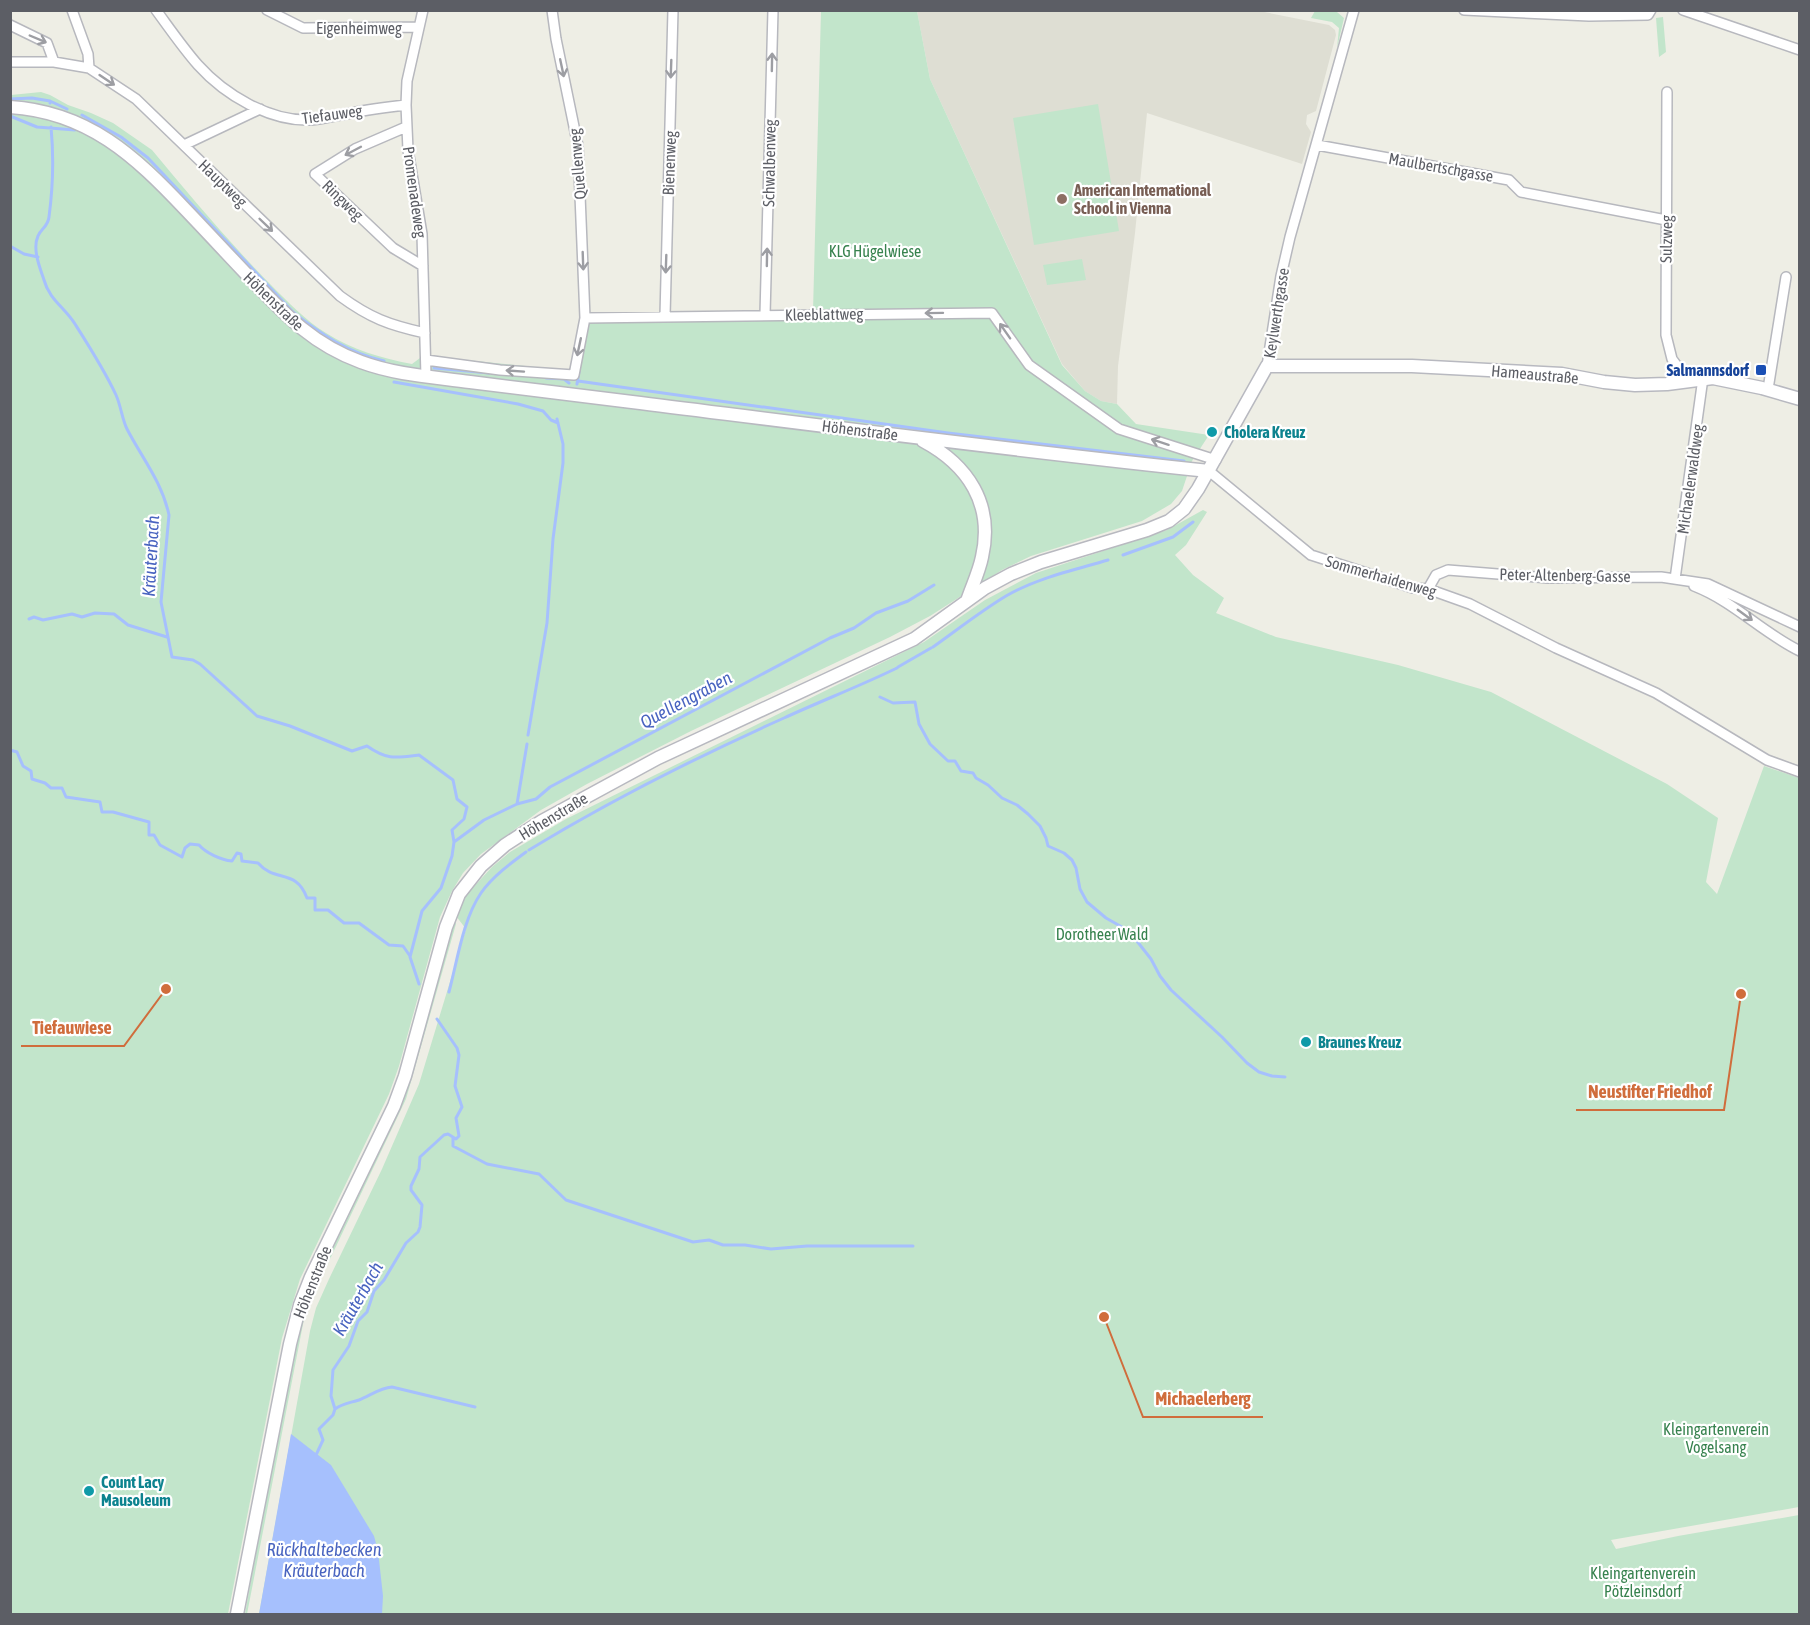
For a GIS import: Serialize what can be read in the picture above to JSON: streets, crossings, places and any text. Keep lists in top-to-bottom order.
{
  "streets": {
    "main road": ["Höhenstraße", "Keylwerthgasse", "Hameaustraße"],
    "street": [
      "Eigenheimweg",
      "Tiefauweg",
      "Bienenweg",
      "Schwalbenweg",
      "Quellenweg",
      "Maulbertschgasse",
      "Hauptweg",
      "Promenadeweg",
      "Ringweg",
      "Sulzweg",
      "Kleeblattweg",
      "Michaelerwaldweg",
      "Peter-Altenberg-Gasse",
      "Sommerhaidenweg"
    ]
  },
  "crossings": [
    ["Eigenheimweg", "Promenadeweg"],
    ["Tiefauweg", "Promenadeweg"],
    ["Bienenweg", "Kleeblattweg"],
    ["Schwalbenweg", "Kleeblattweg"],
    ["Quellenweg", "Kleeblattweg"],
    ["Maulbertschgasse", "Sulzweg"],
    ["Maulbertschgasse", "Keylwerthgasse"],
    ["Hauptweg", "Promenadeweg"],
    ["Promenadeweg", "Ringweg"],
    ["Promenadeweg", "Höhenstraße"],
    ["Sulzweg", "Hameaustraße"],
    ["Höhenstraße", "Keylwerthgasse"],
    ["Keylwerthgasse", "Kleeblattweg"],
    ["Keylwerthgasse", "Hameaustraße"],
    ["Keylwerthgasse", "Sommerhaidenweg"],
    ["Hameaustraße", "Michaelerwaldweg"],
    ["Michaelerwaldweg", "Peter-Altenberg-Gasse"],
    ["Peter-Altenberg-Gasse", "Sommerhaidenweg"]
  ],
  "one_way": [
    "Bienenweg",
    "Schwalbenweg",
    "Quellenweg",
    "Hauptweg",
    "Kleeblattweg"
  ],
  "water": ["Kräuterbach", "Quellengraben", "Rückhaltebecken Kräuterbach"],
  "parks": [
    "KLG Hügelwiese",
    "Dorotheer Wald",
    "Kleingartenverein Vogelsang",
    "Kleingartenverein Pötzleinsdorf"
  ],
  "places": {
    "other": [
      "American International School in Vienna",
      "Cholera Kreuz",
      "Tiefauwiese",
      "Neustifter Friedhof",
      "Braunes Kreuz",
      "Michaelerberg",
      "Count Lacy Mausoleum"
    ],
    "transit": ["Salmannsdorf"]
  }
}
